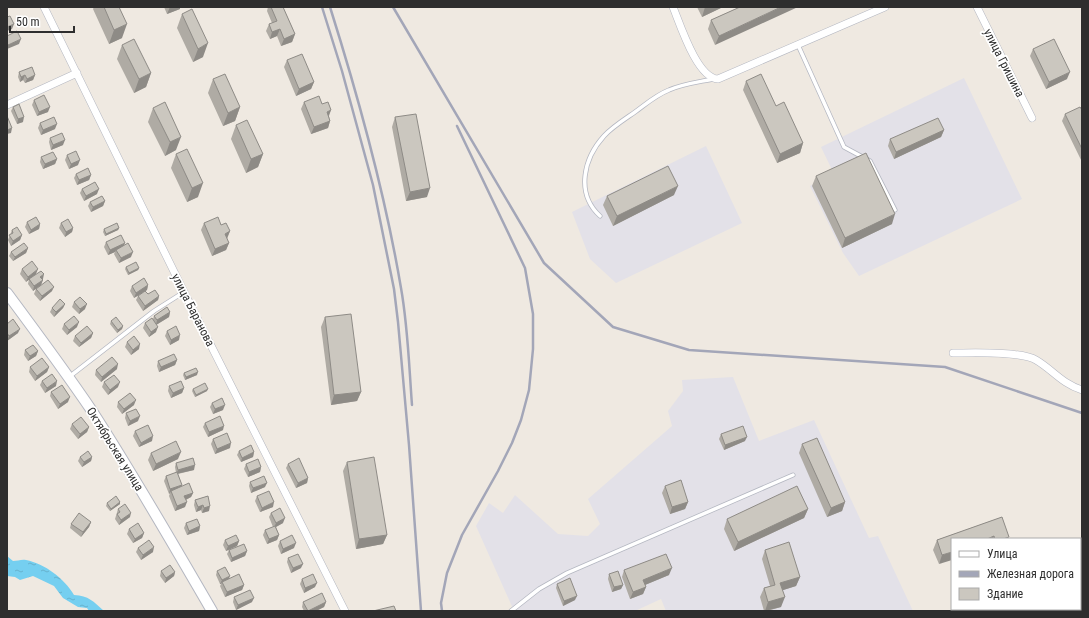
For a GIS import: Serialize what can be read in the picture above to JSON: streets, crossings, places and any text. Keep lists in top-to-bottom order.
{
  "streets": {
    "street": ["улица Гришина", "улица Баранова", "Октябрьская улица"]
  },
  "legend": ["Улица", "Железная дорога", "Здание"],
  "scale_bar": "50 m"
}
